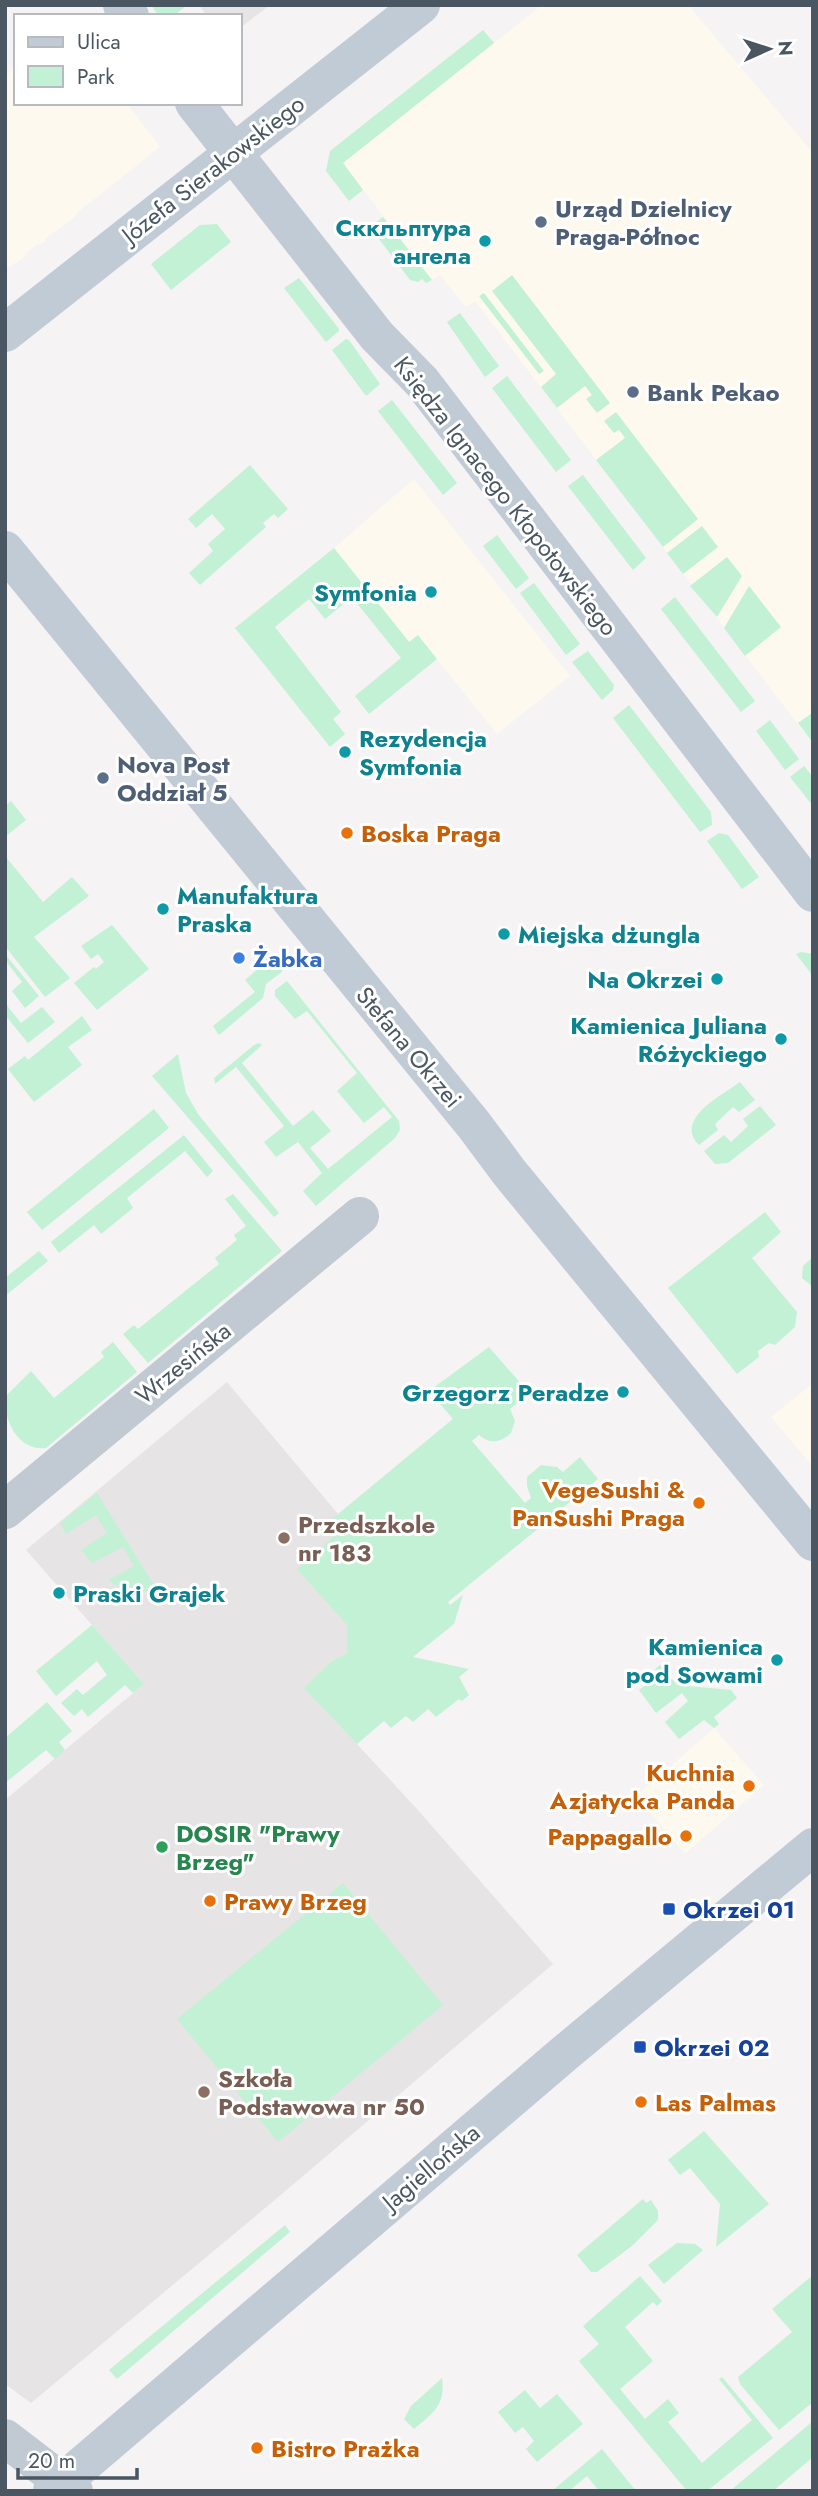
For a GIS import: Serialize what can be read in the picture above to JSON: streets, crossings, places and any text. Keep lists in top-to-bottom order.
{
  "streets": {
    "street": [
      "Józefa Sierakowskiego",
      "Księdza Ignacego Kłopotowskiego",
      "Stefana Okrzei",
      "Wrzesińska",
      "Jagiellońska"
    ]
  },
  "crossings": [
    ["Józefa Sierakowskiego", "Księdza Ignacego Kłopotowskiego"]
  ],
  "places": {
    "other": [
      "Urząd Dzielnicy Praga-Północ",
      "Сккльптура ангела",
      "Bank Pekao",
      "Symfonia",
      "Rezydencja Symfonia",
      "Nova Post Oddział 5",
      "Boska Praga",
      "Manufaktura Praska",
      "Miejska dżungla",
      "Żabka",
      "Na Okrzei",
      "Kamienica Juliana Różyckiego",
      "Grzegorz Peradze",
      "VegeSushi & PanSushi Praga",
      "Przedszkole nr 183",
      "Praski Grajek",
      "Kamienica pod Sowami",
      "Kuchnia Azjatycka Panda",
      "Pappagallo",
      "DOSIR \"Prawy Brzeg\"",
      "Prawy Brzeg",
      "Szkoła Podstawowa nr 50",
      "Las Palmas",
      "Bistro Prażka"
    ],
    "transit": ["Okrzei 01", "Okrzei 02"]
  },
  "legend": ["Ulica", "Park"],
  "scale_bar": "20 m",
  "north": "right"
}
